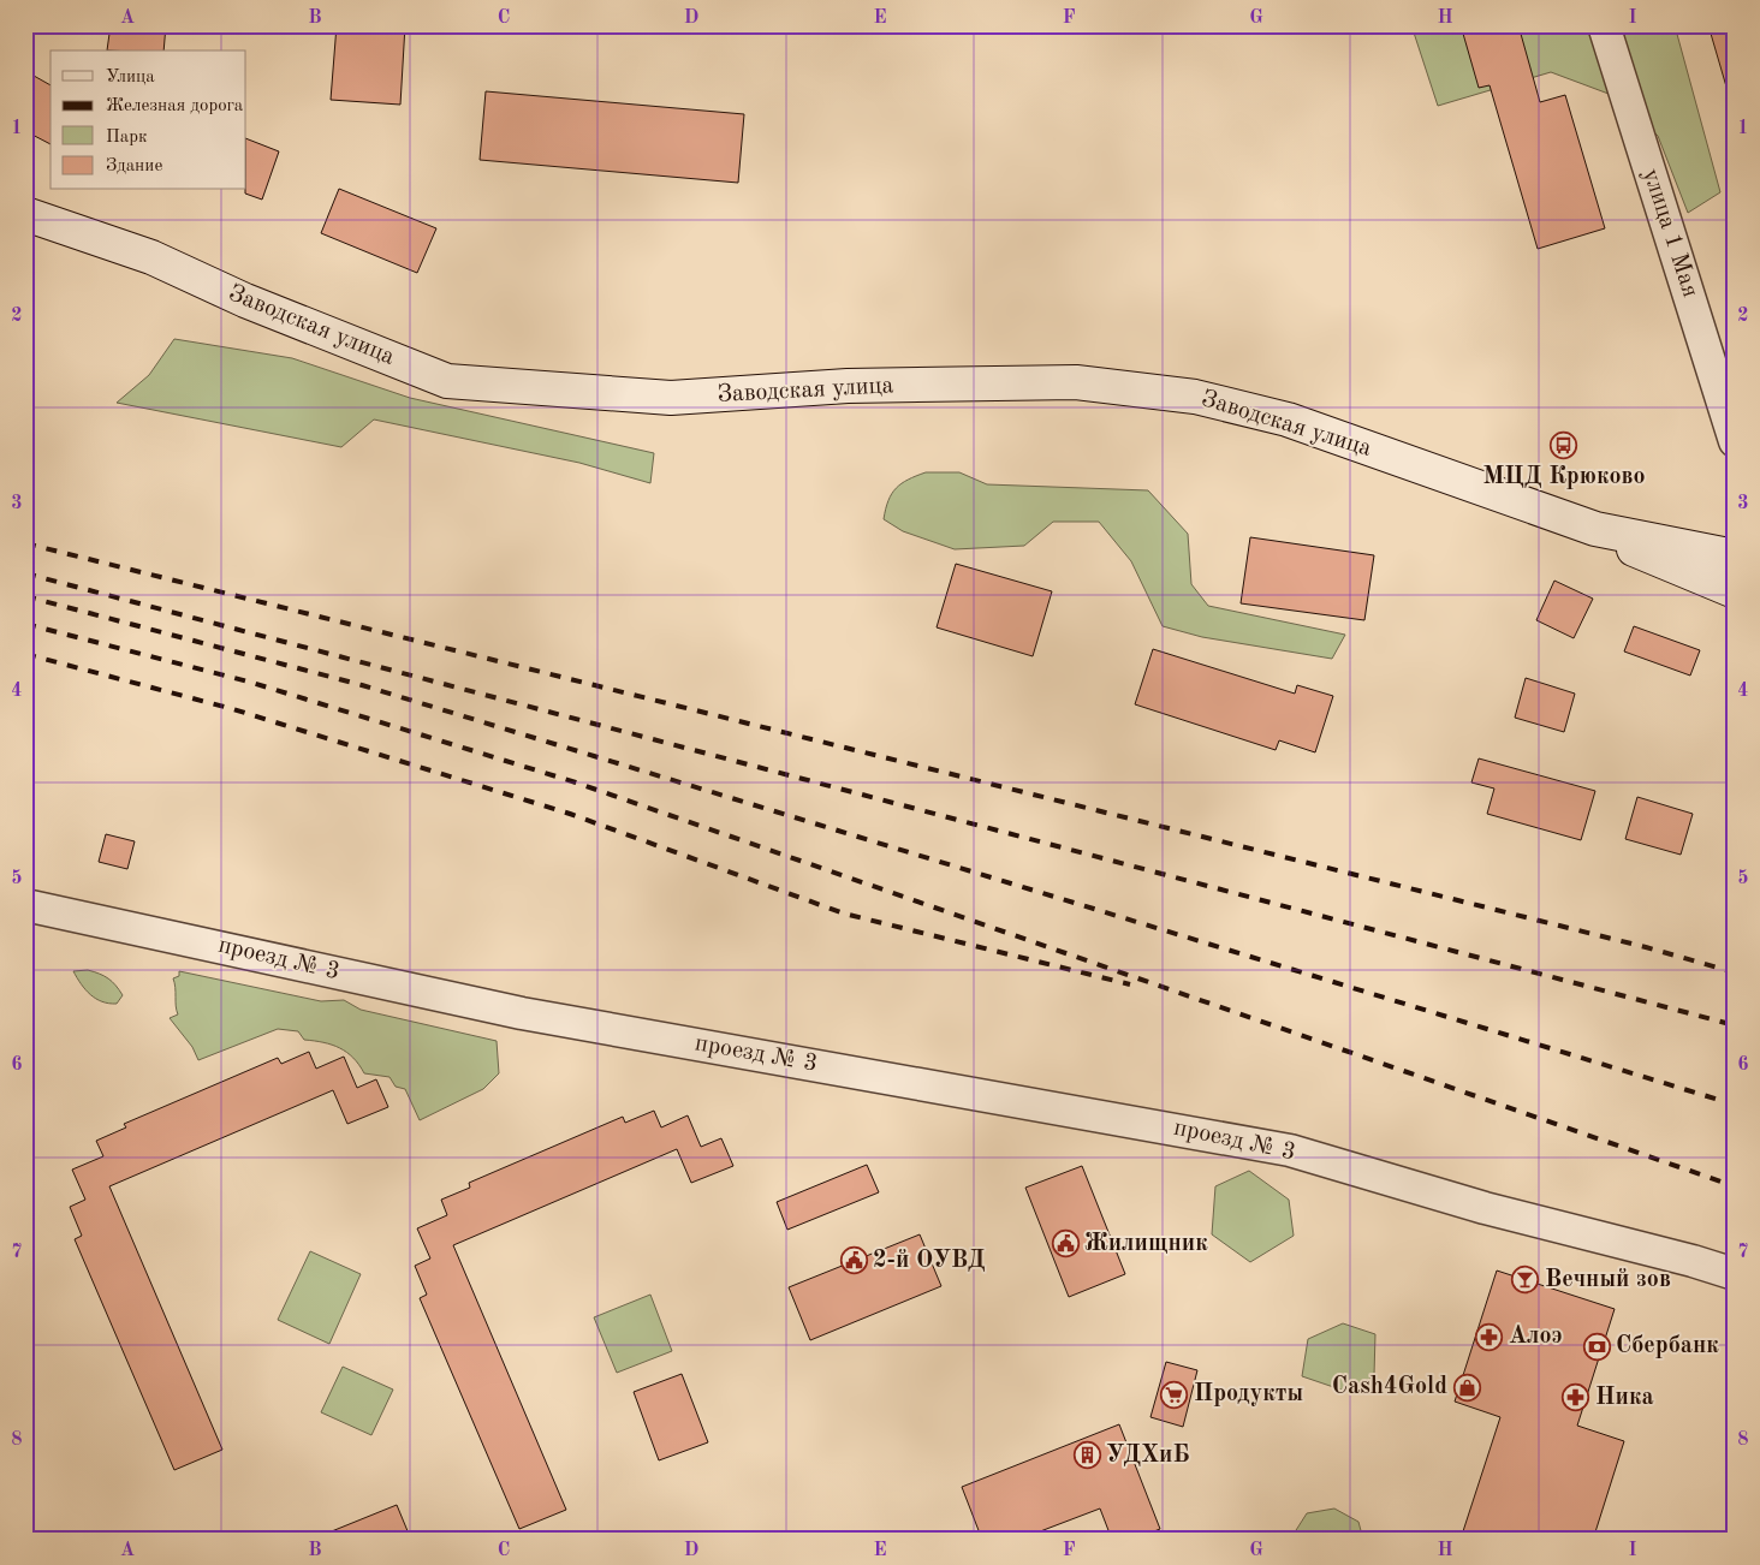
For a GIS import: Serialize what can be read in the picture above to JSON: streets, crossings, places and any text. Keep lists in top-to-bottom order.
{
  "streets": {
    "main road": ["Заводская улица"],
    "street": ["улица 1 Мая", "проезд № 3"]
  },
  "places": {
    "bus stop": ["МЦД Крюково"],
    "public building": ["Жилищник", "2-й ОУВД"],
    "bar": ["Вечный зов"],
    "pharmacy": ["Алоэ", "Ника"],
    "bank": ["Сбербанк"],
    "shop": ["Cash4Gold"],
    "supermarket": ["Продукты"],
    "building": ["УДХиБ"]
  },
  "legend": [
    "Улица",
    "Железная дорога",
    "Парк",
    "Здание"
  ],
  "grid": {
    "columns": [
      "A",
      "B",
      "C",
      "D",
      "E",
      "F",
      "G",
      "H",
      "I"
    ],
    "rows": [
      "1",
      "2",
      "3",
      "4",
      "5",
      "6",
      "7",
      "8"
    ]
  }
}
